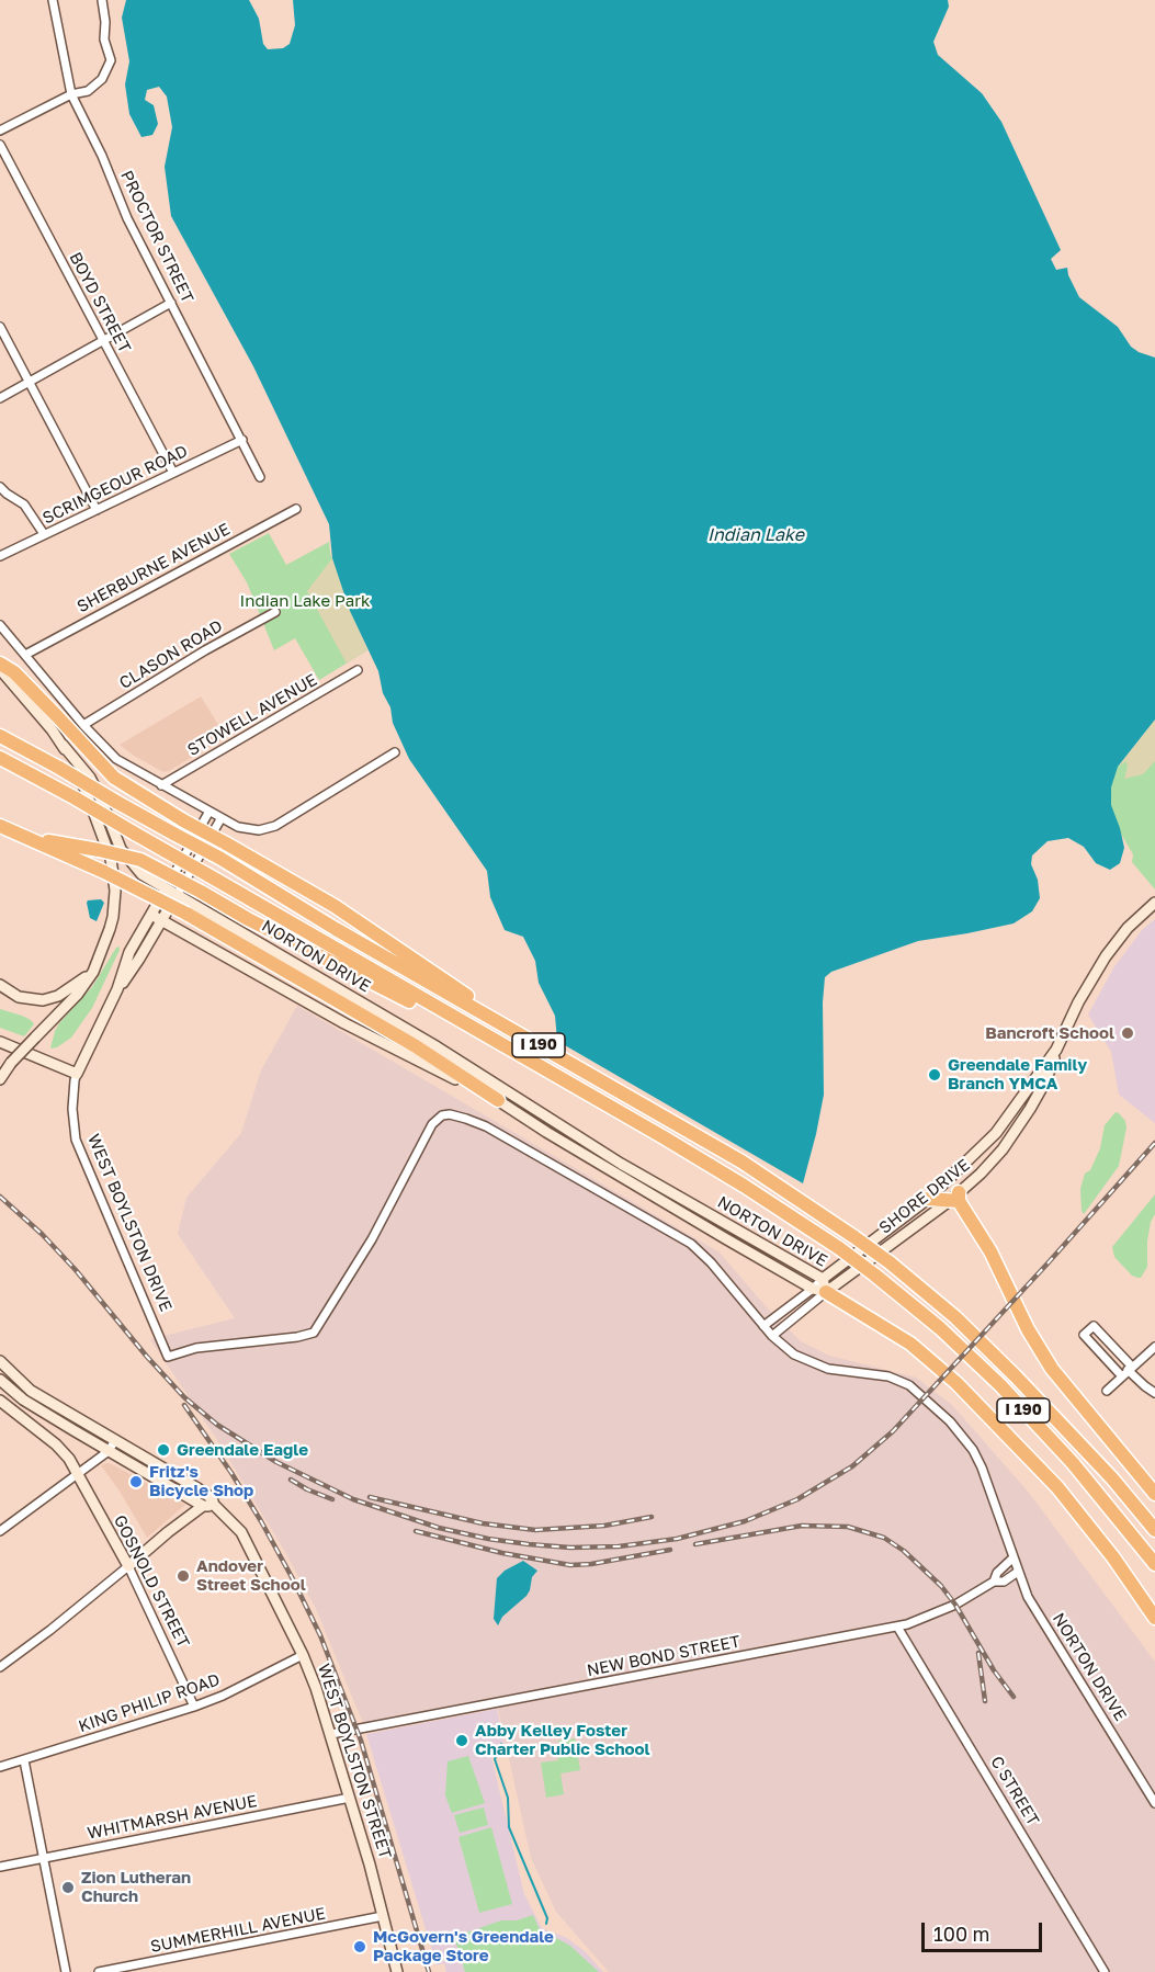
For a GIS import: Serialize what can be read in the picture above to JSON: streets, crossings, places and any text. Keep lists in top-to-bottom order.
{
  "streets": {
    "highway": ["I 190"],
    "main road": [
      "NORTON DRIVE",
      "SHORE DRIVE",
      "WEST BOYLSTON DRIVE",
      "GOSNOLD STREET",
      "WEST BOYLSTON STREET"
    ],
    "street": [
      "PROCTOR STREET",
      "BOYD STREET",
      "SCRIMGEOUR ROAD",
      "SHERBURNE AVENUE",
      "CLASON ROAD",
      "STOWELL AVENUE",
      "NEW BOND STREET",
      "KING PHILIP ROAD",
      "C STREET",
      "WHITMARSH AVENUE",
      "SUMMERHILL AVENUE"
    ]
  },
  "crossings": [
    ["PROCTOR STREET", "SCRIMGEOUR ROAD"],
    ["BOYD STREET", "SCRIMGEOUR ROAD"],
    ["NORTON DRIVE", "SHORE DRIVE"],
    ["NORTON DRIVE", "WEST BOYLSTON DRIVE"],
    ["NORTON DRIVE", "NEW BOND STREET"],
    ["GOSNOLD STREET", "KING PHILIP ROAD"],
    ["NEW BOND STREET", "WEST BOYLSTON STREET"],
    ["NEW BOND STREET", "C STREET"],
    ["KING PHILIP ROAD", "WEST BOYLSTON STREET"],
    ["WEST BOYLSTON STREET", "WHITMARSH AVENUE"],
    ["WEST BOYLSTON STREET", "SUMMERHILL AVENUE"]
  ],
  "water": ["Indian Lake"],
  "parks": ["Indian Lake Park"],
  "places": [
    "Bancroft School",
    "Greendale Family Branch YMCA",
    "Greendale Eagle",
    "Fritz's Bicycle Shop",
    "Andover Street School",
    "Abby Kelley Foster Charter Public School",
    "Zion Lutheran Church",
    "McGovern's Greendale Package Store"
  ],
  "scale_bar": "100 m"
}
